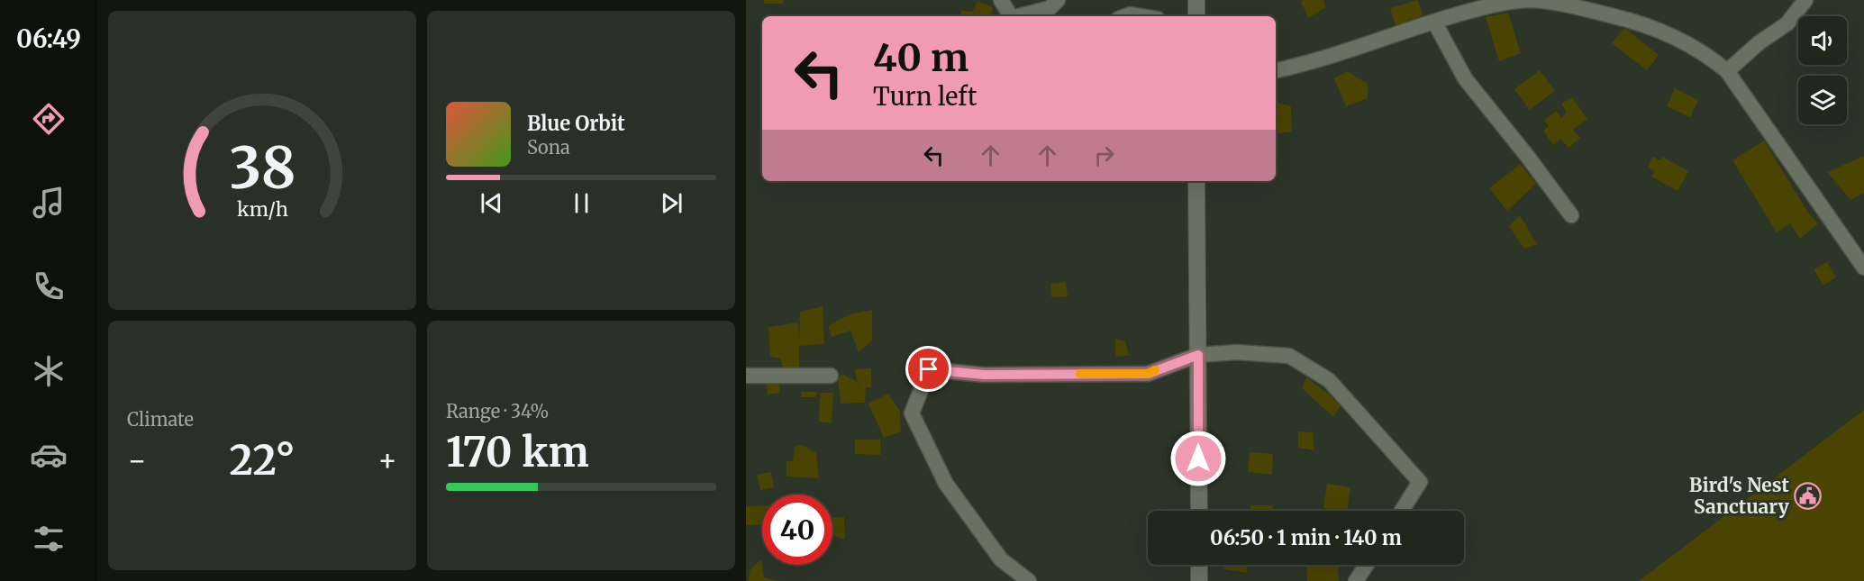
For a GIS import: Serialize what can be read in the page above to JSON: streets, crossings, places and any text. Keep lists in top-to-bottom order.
{
  "places": {
    "public building": ["Bird's Nest Sanctuary"]
  },
  "page": {
    "tabs": "06:49",
    "turn": ["40 m", "Turn left"],
    "song": ["Blue Orbit", "Sona"],
    "tile": [
      "Climate",
      ["Range · 34%", "170 km"]
    ],
    "heat": ["−", "22°", "+"],
    "limit": "40",
    "trip": "06:50 · 1 min · 140 m",
    "gauge": ["38", "km/h"]
  }
}
